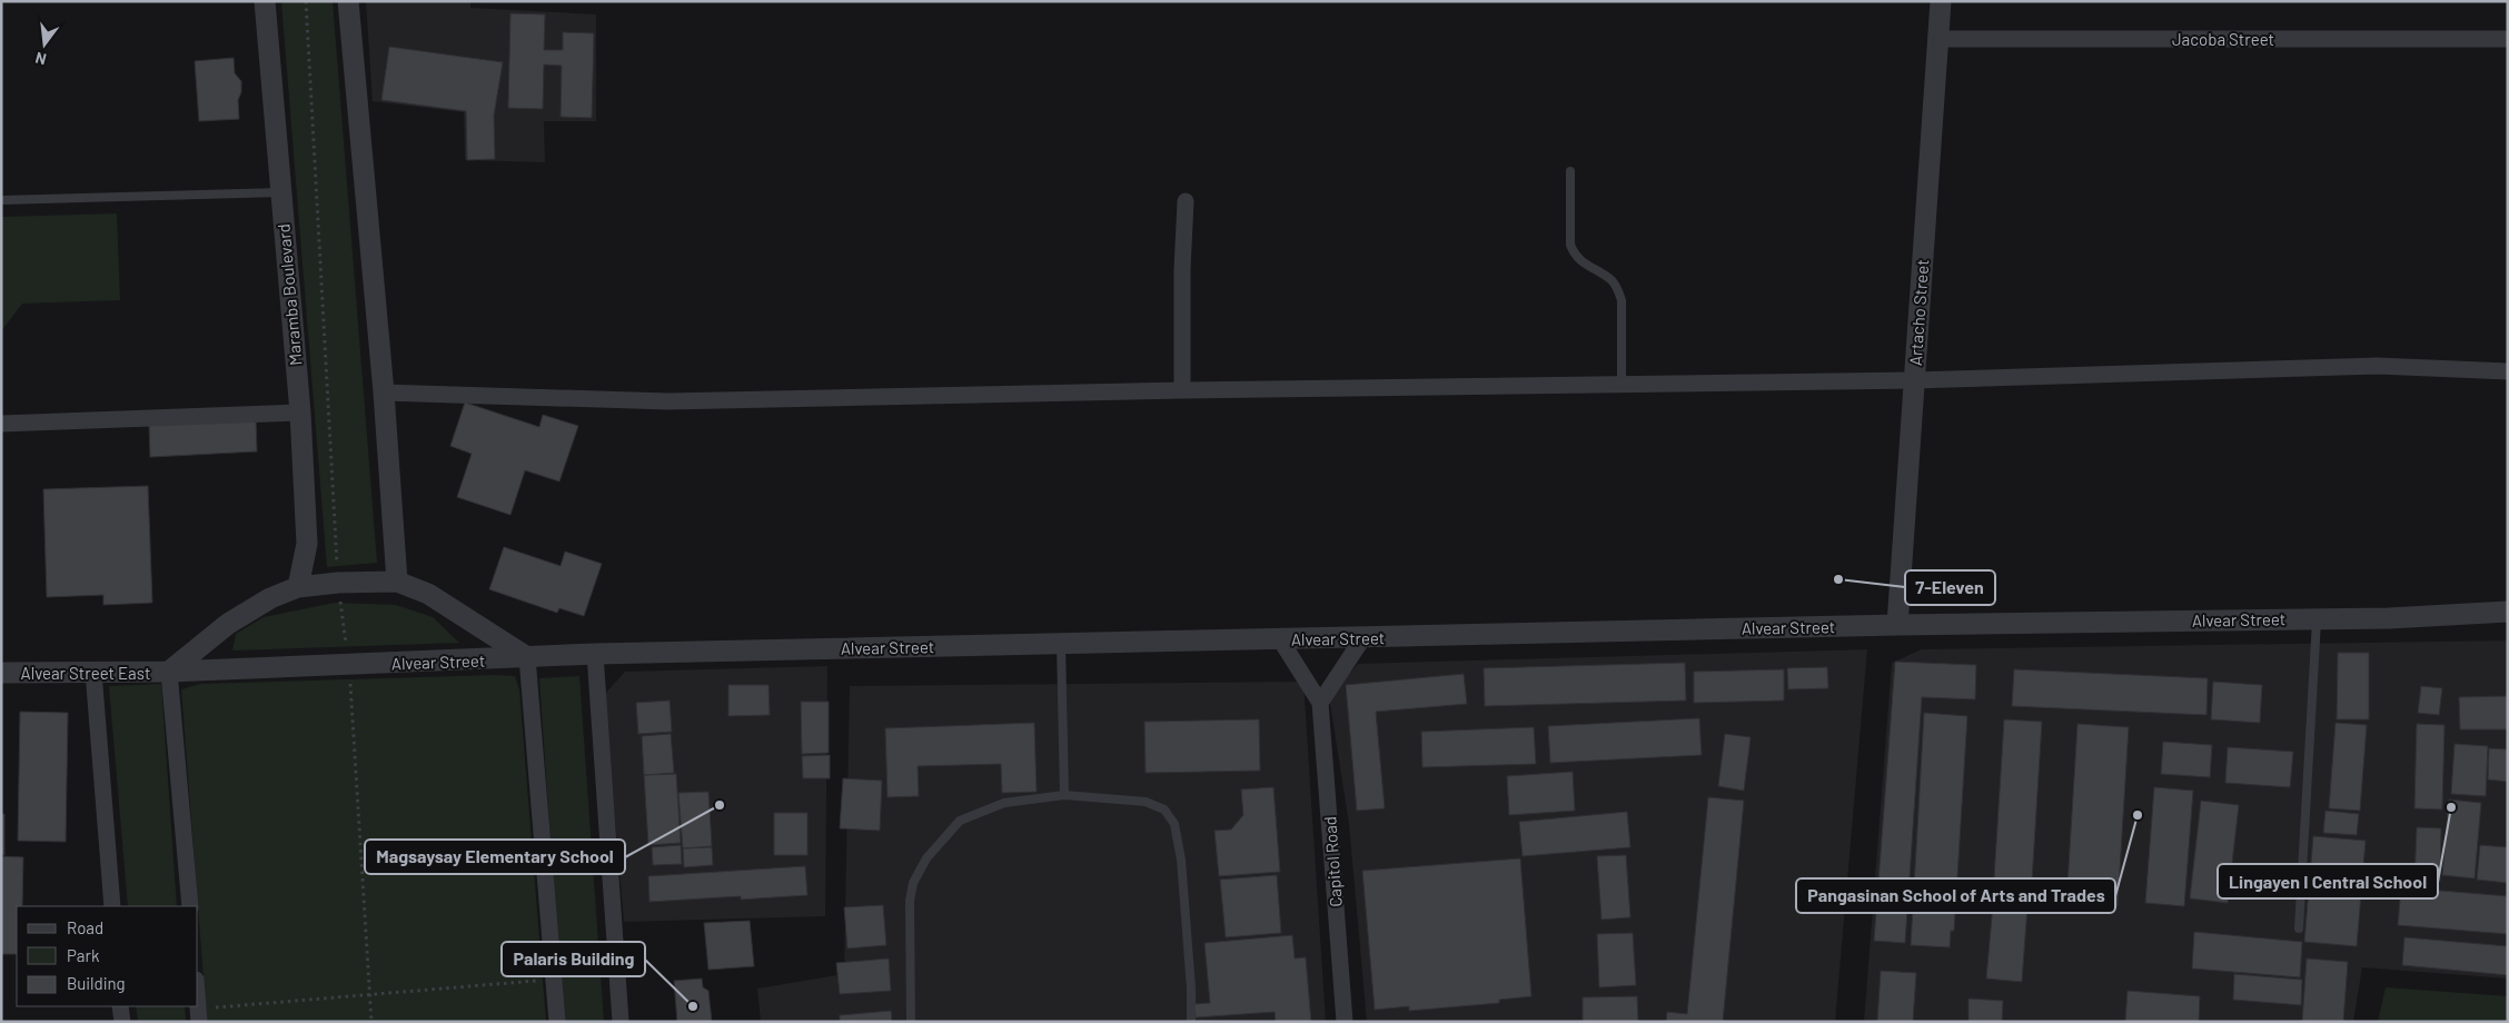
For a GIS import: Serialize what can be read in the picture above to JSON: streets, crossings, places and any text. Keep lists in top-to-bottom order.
{
  "streets": {
    "street": [
      "Jacoba Street",
      "Maramba Boulevard",
      "Artacho Street",
      "Alvear Street",
      "Alvear Street East",
      "Capitol Road"
    ]
  },
  "crossings": [
    ["Jacoba Street", "Artacho Street"],
    ["Artacho Street", "Alvear Street"],
    ["Alvear Street", "Alvear Street East"],
    ["Alvear Street", "Capitol Road"]
  ],
  "places": [
    "7-Eleven",
    "Magsaysay Elementary School",
    "Lingayen I Central School",
    "Pangasinan School of Arts and Trades",
    "Palaris Building"
  ],
  "legend": ["Road", "Park", "Building"],
  "north": "bottom"
}
